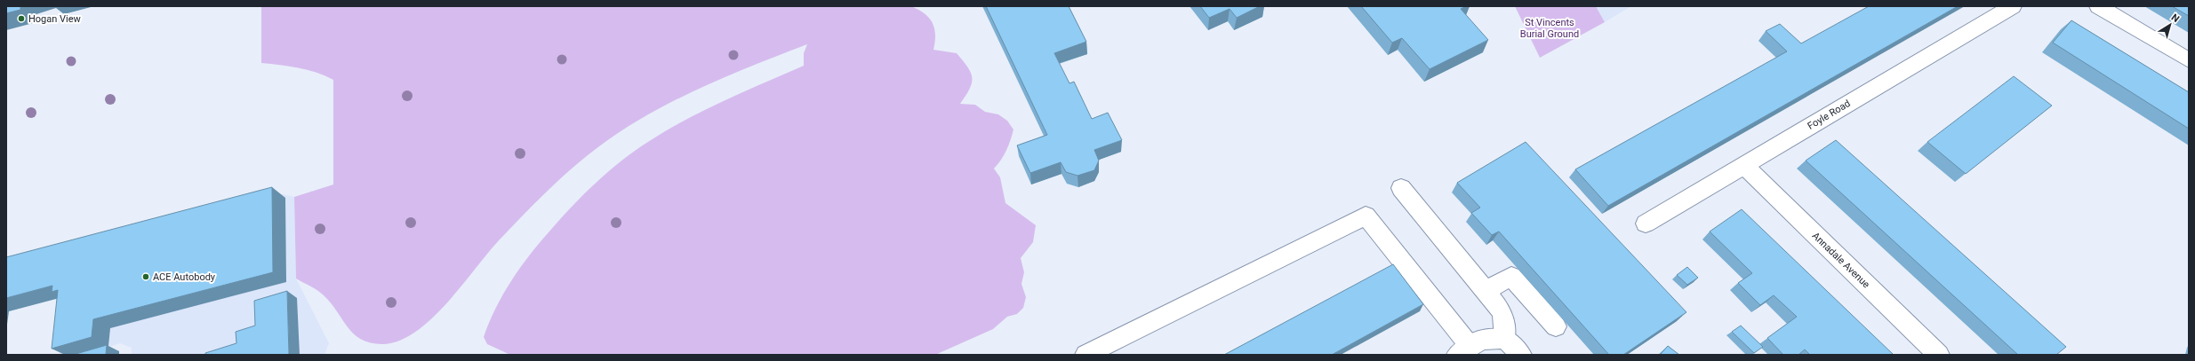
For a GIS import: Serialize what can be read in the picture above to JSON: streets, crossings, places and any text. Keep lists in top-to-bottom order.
{
  "streets": {
    "street": ["Foyle Road", "Annadale Avenue"]
  },
  "crossings": [
    ["Foyle Road", "Annadale Avenue"]
  ],
  "parks": ["St Vincents Burial Ground"],
  "places": ["Hogan View", "ACE Autobody"],
  "north": "top right"
}
